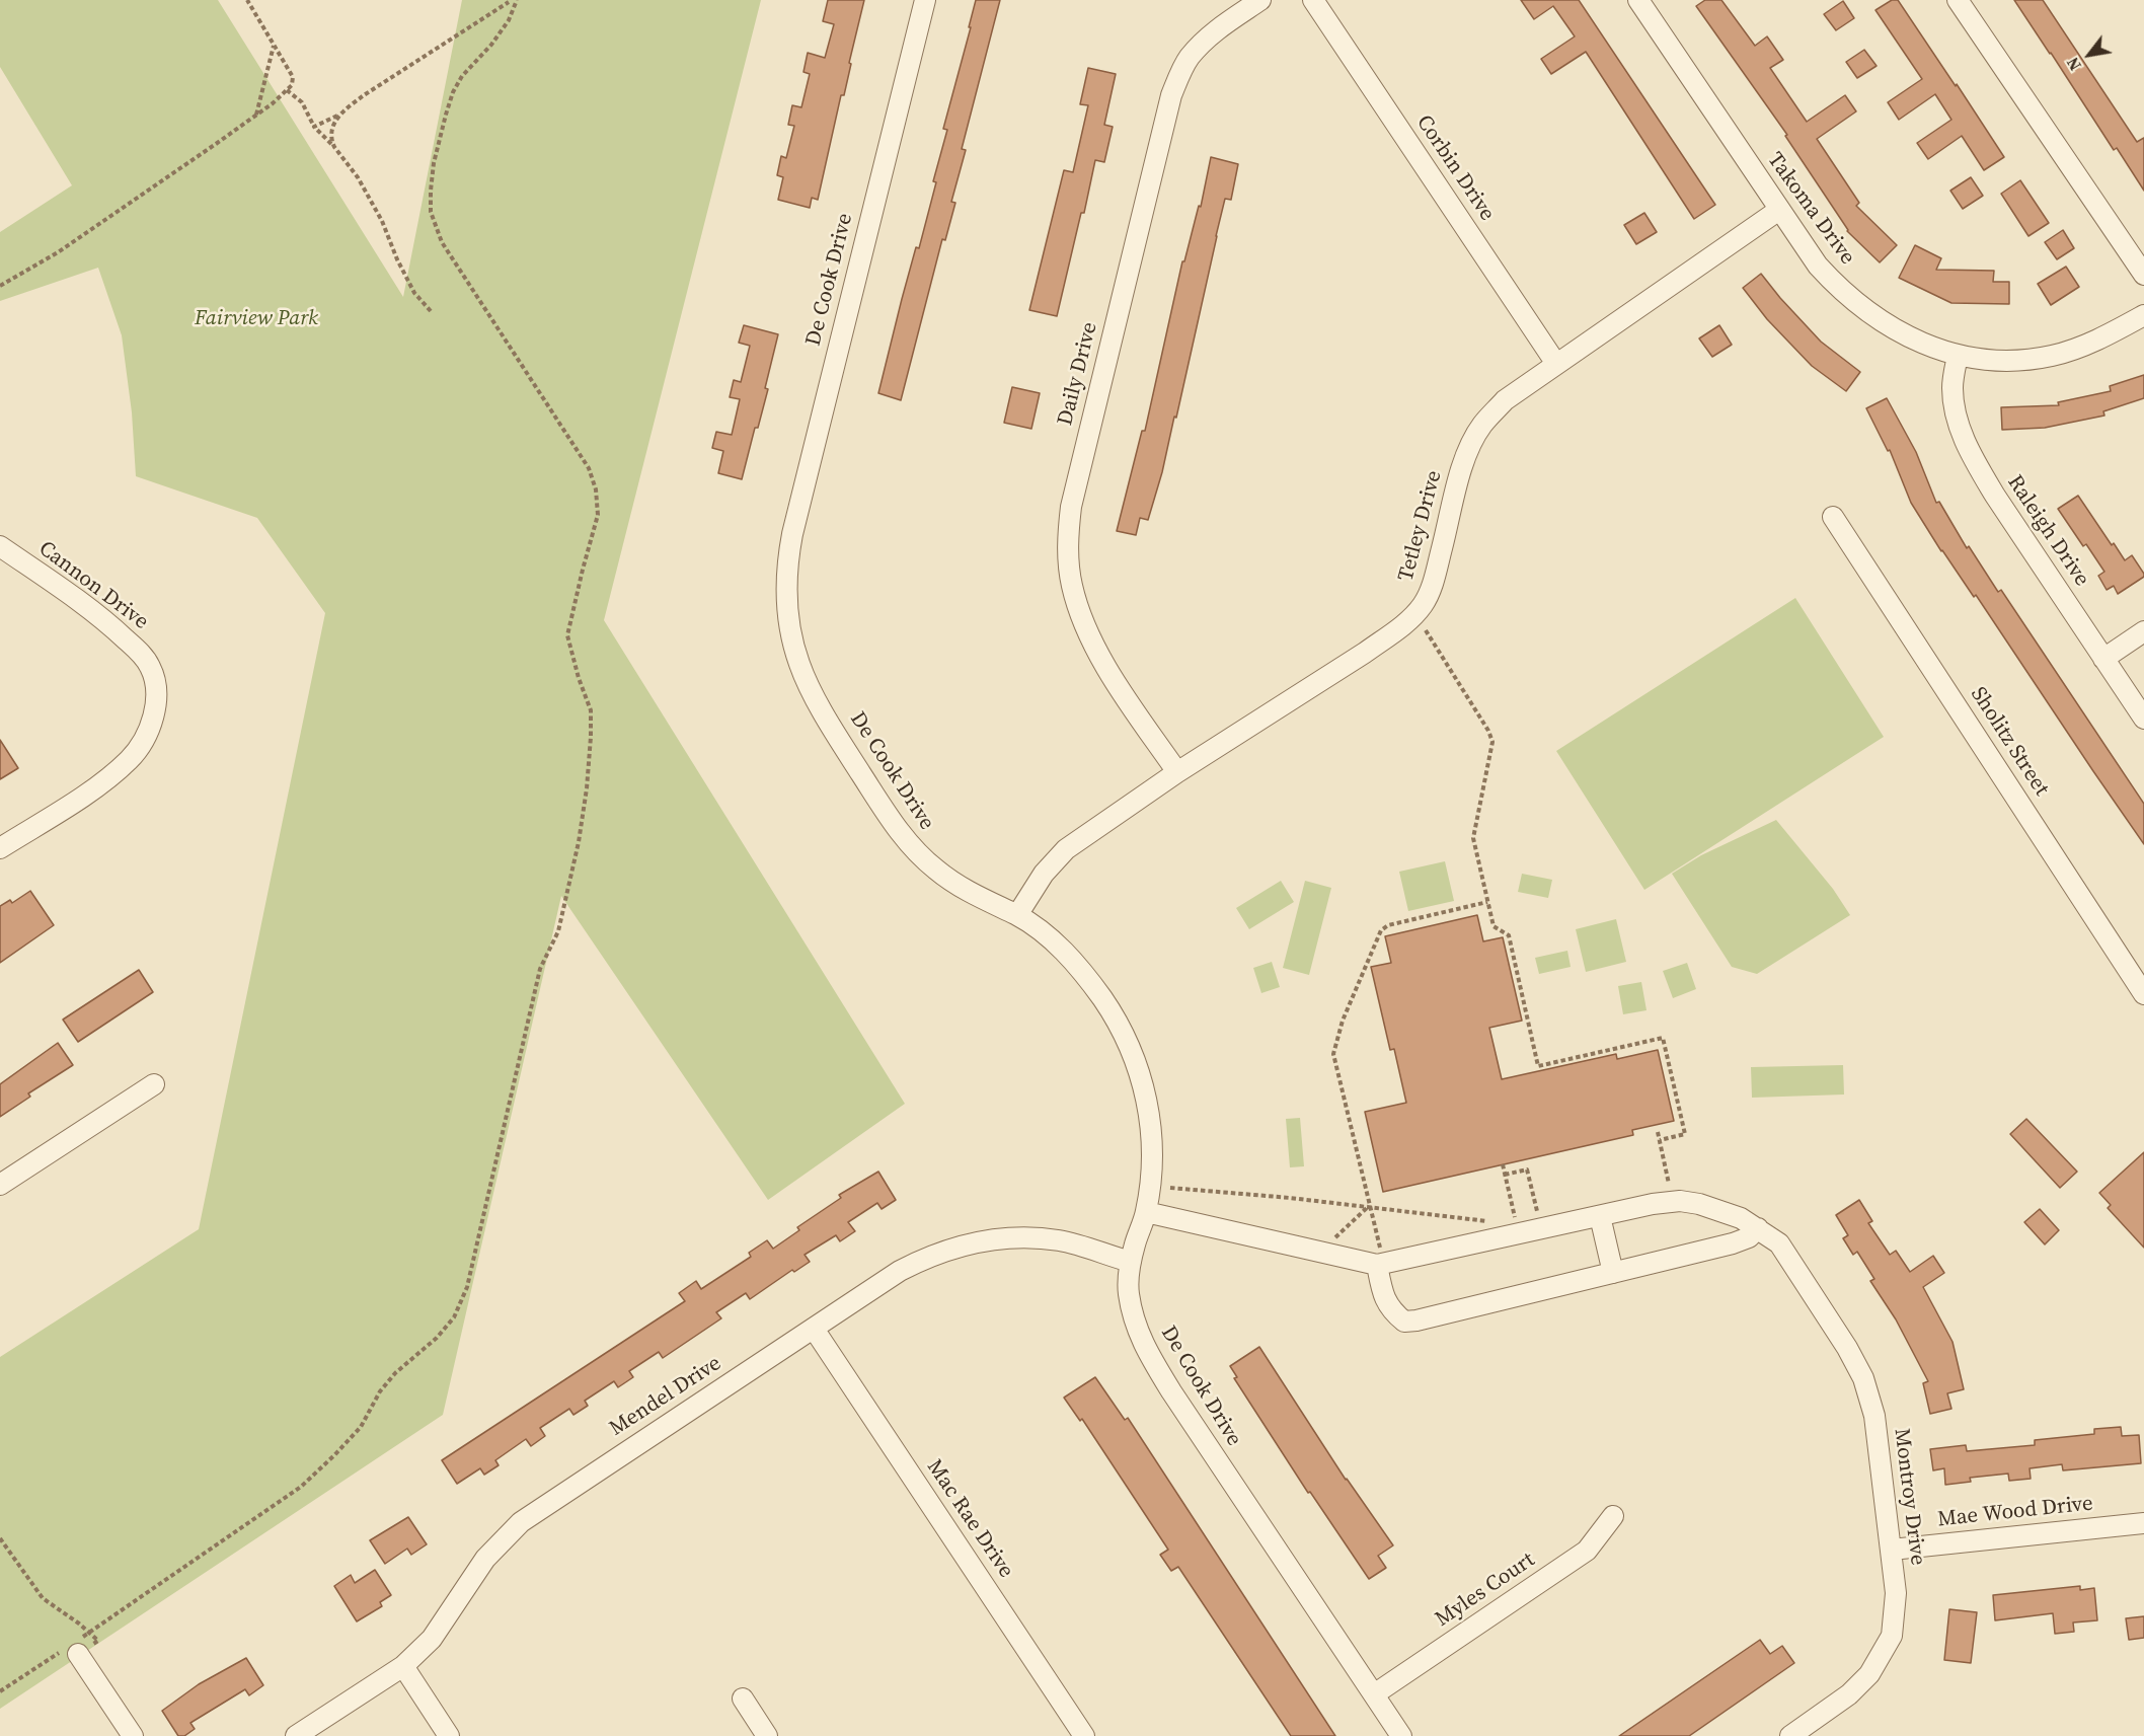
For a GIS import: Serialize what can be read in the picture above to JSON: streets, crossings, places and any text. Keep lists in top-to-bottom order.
{
  "streets": {
    "street": [
      "Corbin Drive",
      "Takoma Drive",
      "De Cook Drive",
      "Daily Drive",
      "Tetley Drive",
      "Raleigh Drive",
      "Cannon Drive",
      "Sholitz Street",
      "Mendel Drive",
      "Montroy Drive",
      "Mae Wood Drive",
      "Mac Rae Drive",
      "Myles Court"
    ]
  },
  "crossings": [
    ["Corbin Drive", "Tetley Drive"],
    ["Takoma Drive", "Tetley Drive"],
    ["Takoma Drive", "Raleigh Drive"],
    ["De Cook Drive", "Tetley Drive"],
    ["De Cook Drive", "Mendel Drive"],
    ["De Cook Drive", "Myles Court"],
    ["Daily Drive", "Tetley Drive"],
    ["Mendel Drive", "Mac Rae Drive"],
    ["Montroy Drive", "Mae Wood Drive"]
  ],
  "parks": ["Fairview Park"],
  "north": "bottom left"
}
